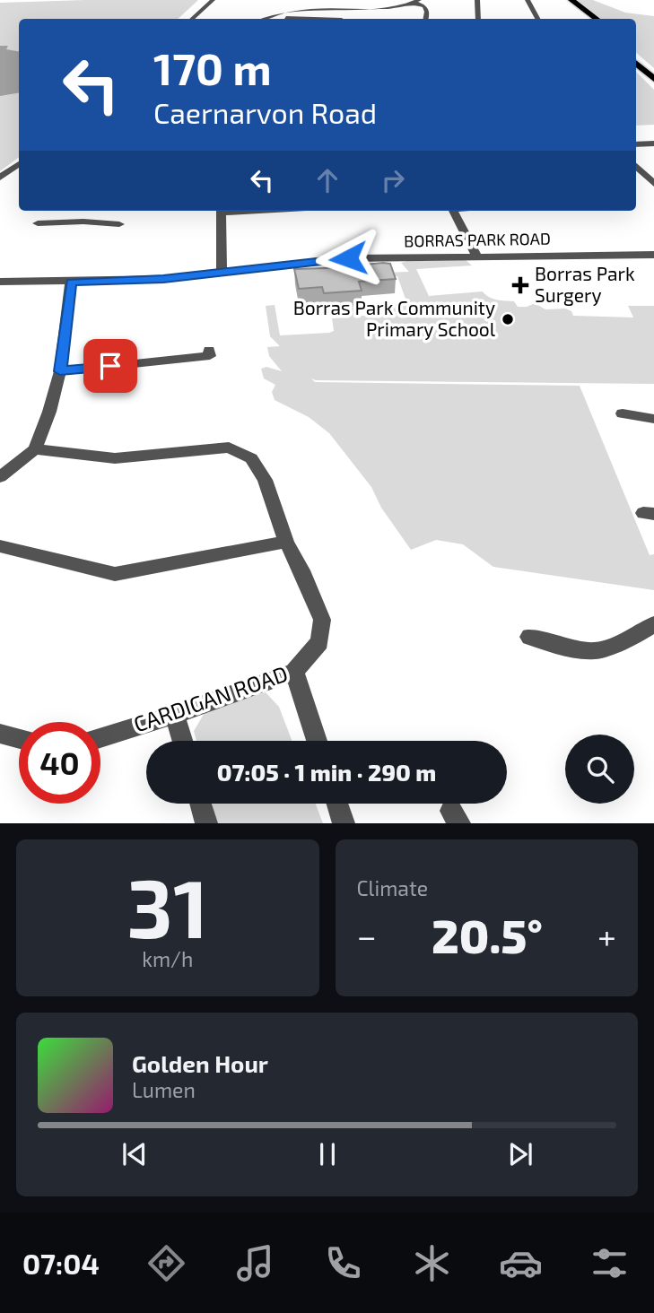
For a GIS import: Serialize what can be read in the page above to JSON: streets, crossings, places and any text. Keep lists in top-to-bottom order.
{
  "streets": {
    "street": ["BORRAS PARK ROAD", "CARDIGAN ROAD"]
  },
  "places": {
    "health": ["Borras Park Surgery"],
    "other": ["Borras Park Community Primary School"]
  },
  "page": {
    "turn": ["170 m", "Caernarvon Road"],
    "limit": "40",
    "trip": "07:05 · 1 min · 290 m",
    "tile": [
      ["31", "km/h"],
      "Climate"
    ],
    "heat": ["−", "20.5°", "+"],
    "song": ["Golden Hour", "Lumen"],
    "tabs": "07:04"
  }
}
